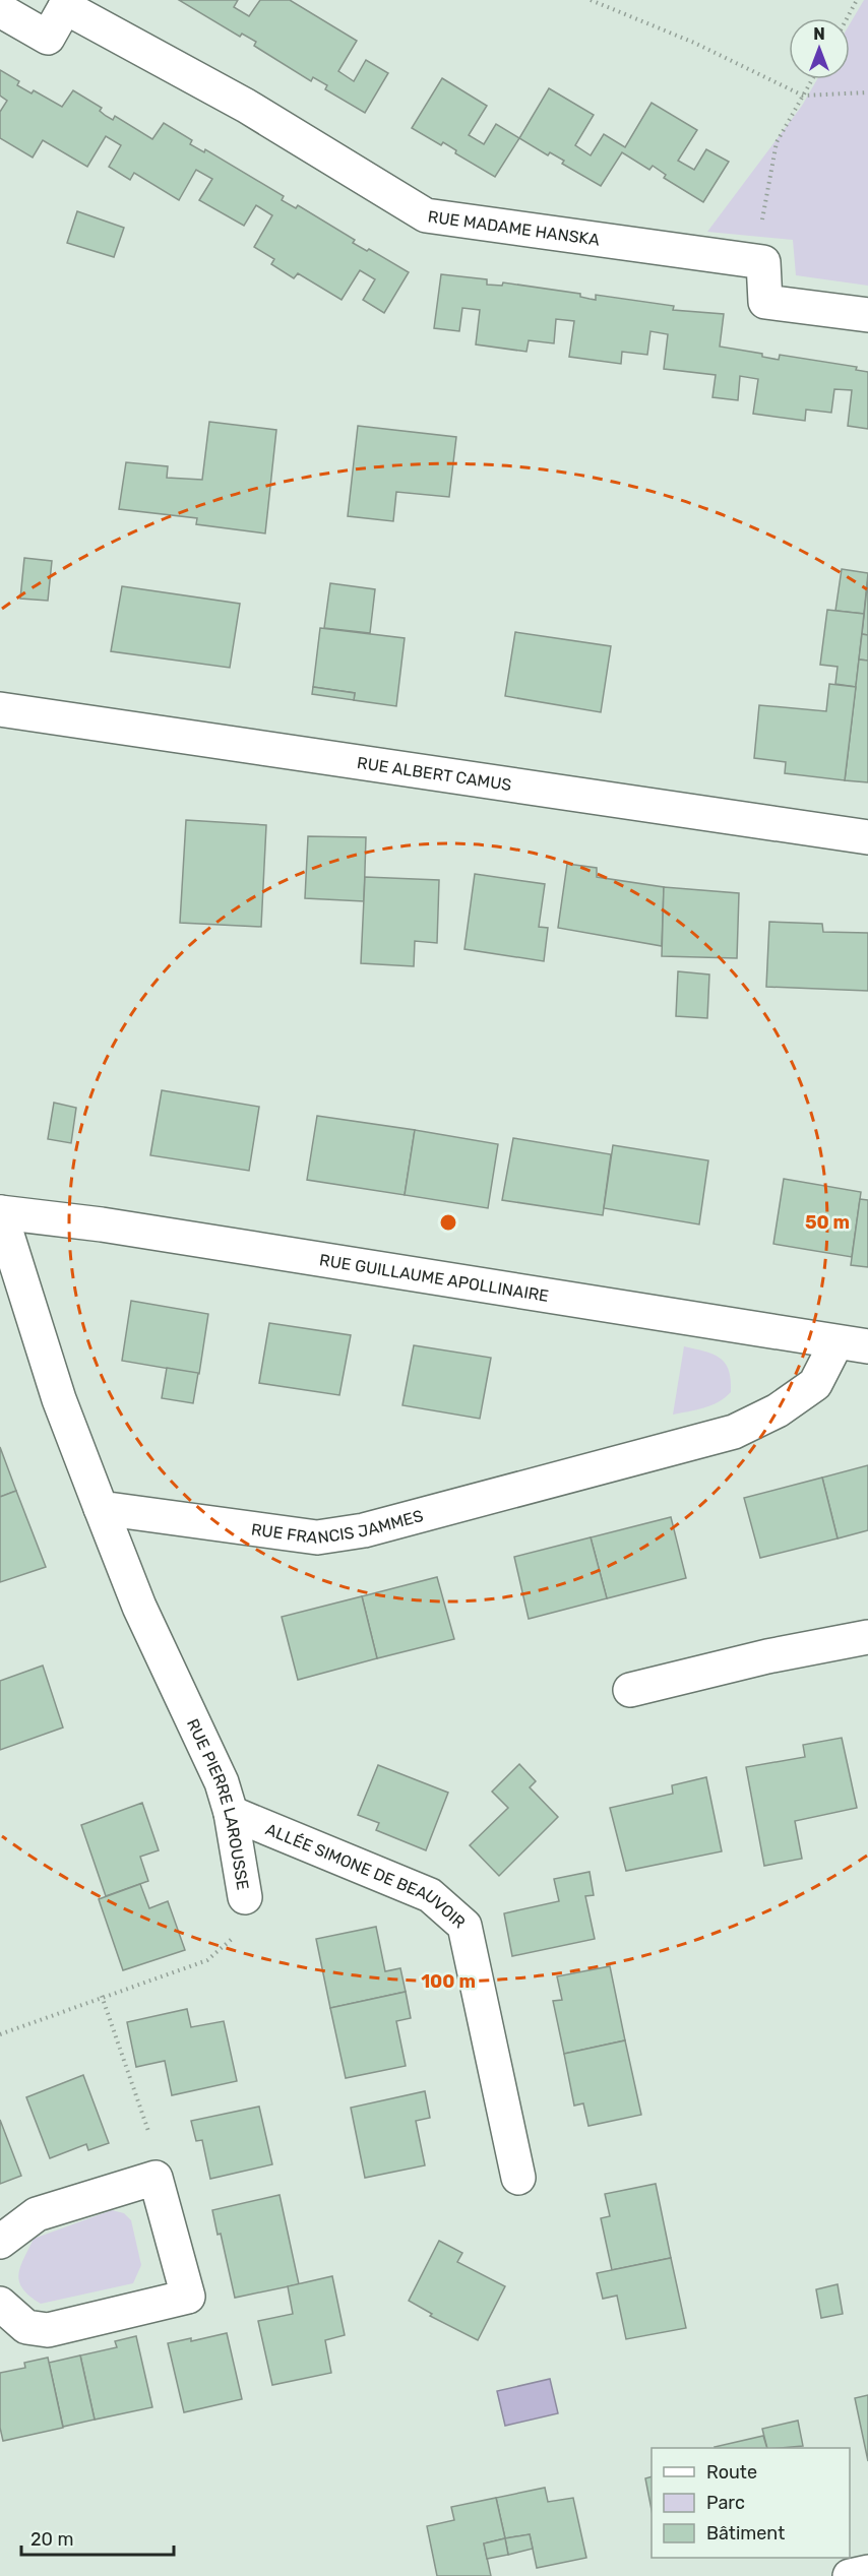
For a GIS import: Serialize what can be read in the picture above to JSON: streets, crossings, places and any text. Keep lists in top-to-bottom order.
{
  "streets": {
    "street": [
      "RUE MADAME HANSKA",
      "RUE ALBERT CAMUS",
      "RUE GUILLAUME APOLLINAIRE",
      "RUE FRANCIS JAMMES",
      "RUE PIERRE LAROUSSE",
      "ALLÉE SIMONE DE BEAUVOIR"
    ]
  },
  "crossings": [
    ["RUE GUILLAUME APOLLINAIRE", "RUE FRANCIS JAMMES"],
    ["RUE FRANCIS JAMMES", "RUE PIERRE LAROUSSE"],
    ["RUE PIERRE LAROUSSE", "ALLÉE SIMONE DE BEAUVOIR"]
  ],
  "legend": ["Route", "Parc", "Bâtiment"],
  "scale_bar": "20 m",
  "north": "top",
  "rings": ["50 m", "100 m"]
}
